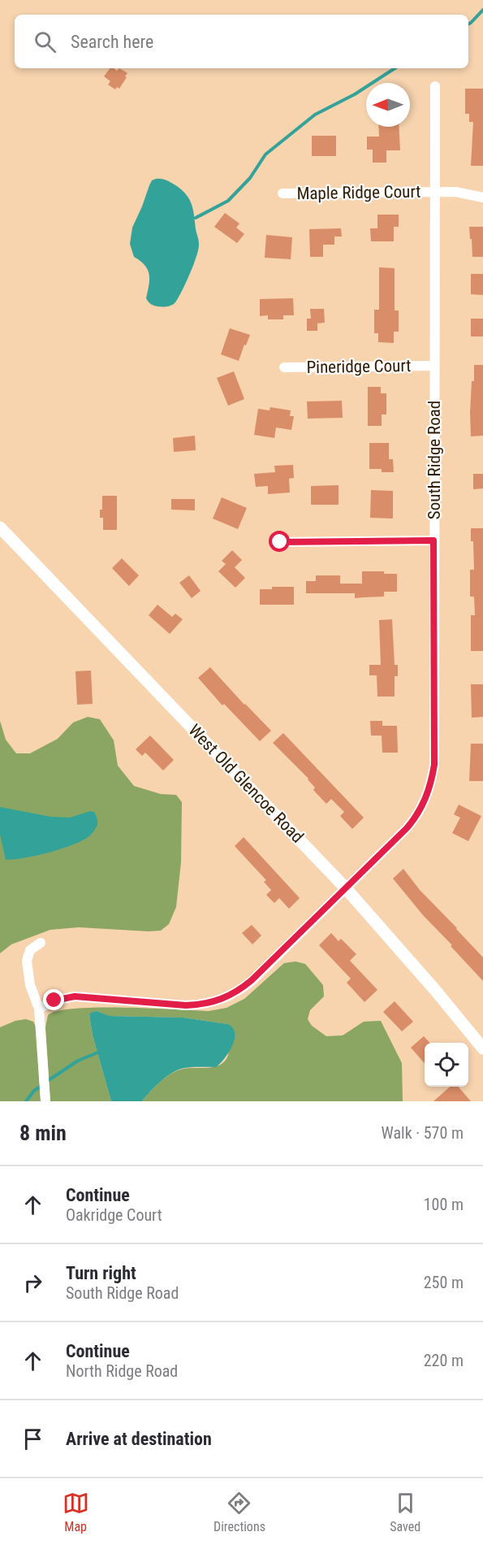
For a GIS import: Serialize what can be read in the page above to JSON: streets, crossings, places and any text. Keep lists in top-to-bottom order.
{
  "streets": {
    "street": [
      "Maple Ridge Court",
      "Pineridge Court",
      "South Ridge Road",
      "West Old Glencoe Road"
    ]
  },
  "crossings": [
    ["Maple Ridge Court", "South Ridge Road"],
    ["Pineridge Court", "South Ridge Road"],
    ["South Ridge Road", "West Old Glencoe Road"]
  ],
  "north": "left",
  "page": {
    "search": "Search here",
    "heading": ["8 min", "Walk · 570 m"],
    "list": [
      ["Continue", "Oakridge Court", "100 m"],
      ["Turn right", "South Ridge Road", "250 m"],
      ["Continue", "North Ridge Road", "220 m"],
      "Arrive at destination"
    ],
    "nav": ["Map", "Directions", "Saved"]
  }
}
